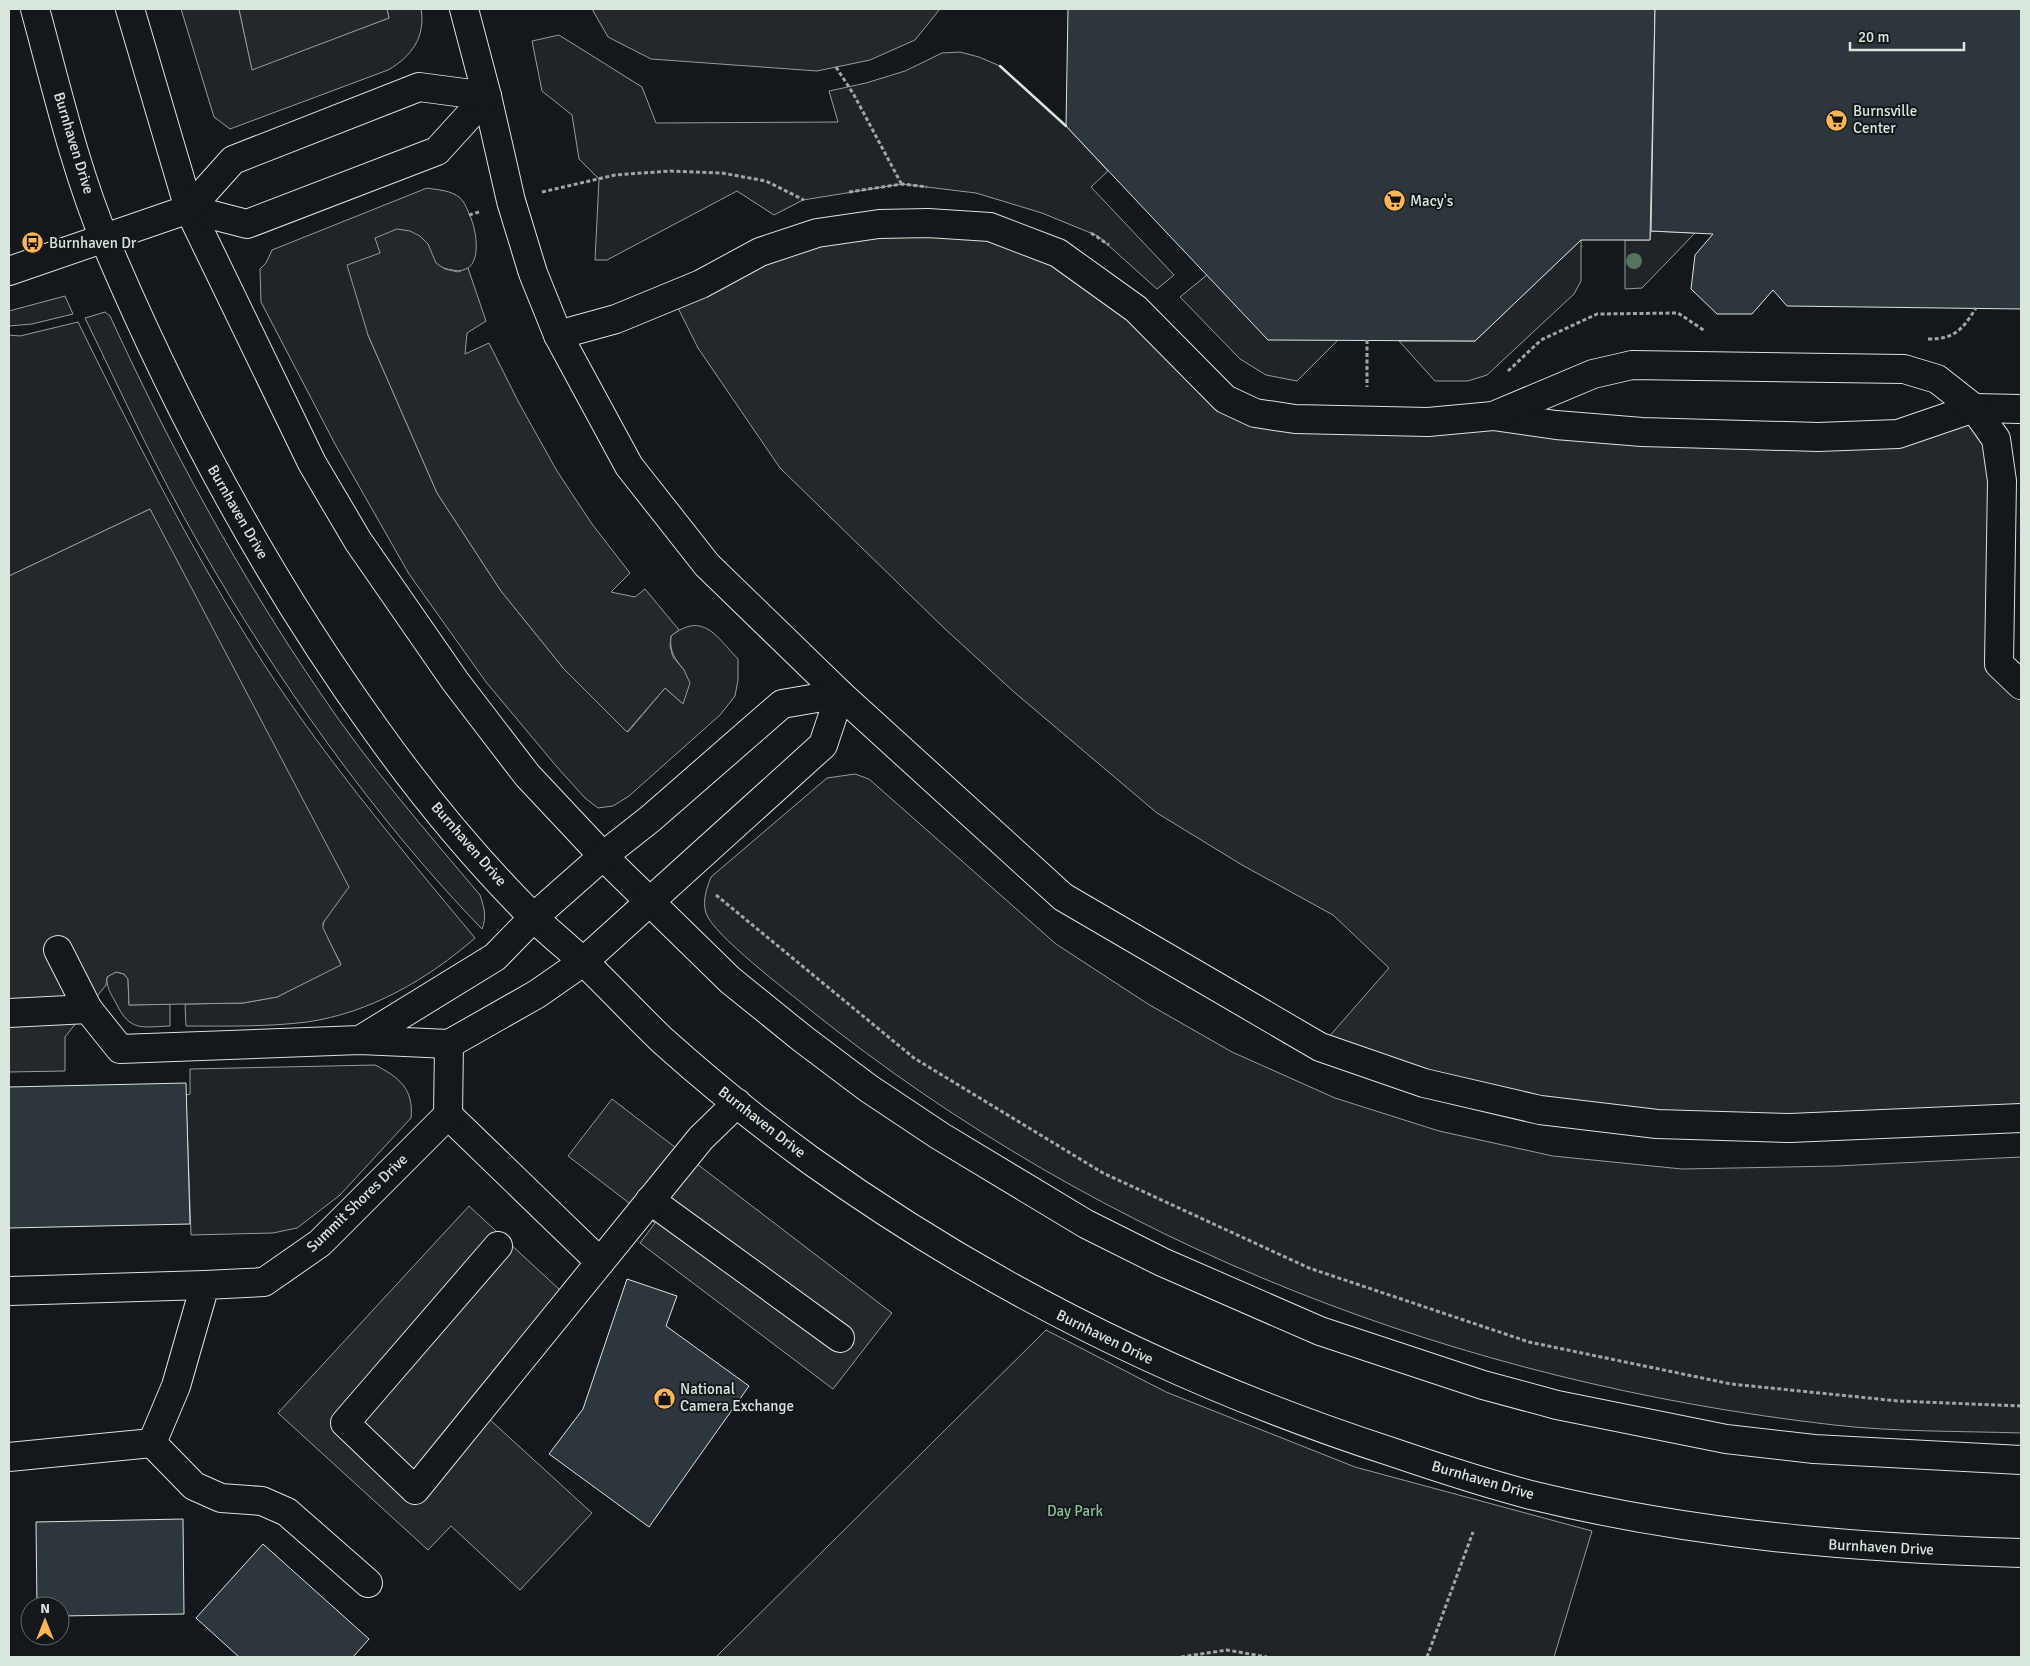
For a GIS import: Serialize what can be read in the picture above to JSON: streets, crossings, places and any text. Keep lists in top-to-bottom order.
{
  "streets": {
    "street": ["Burnhaven Drive", "Summit Shores Drive"]
  },
  "parks": ["Day Park"],
  "places": {
    "supermarket": ["Burnsville Center", "Macy's"],
    "bus stop": ["Burnhaven Dr"],
    "shop": ["National Camera Exchange"]
  },
  "scale_bar": "20 m",
  "north": "top"
}
